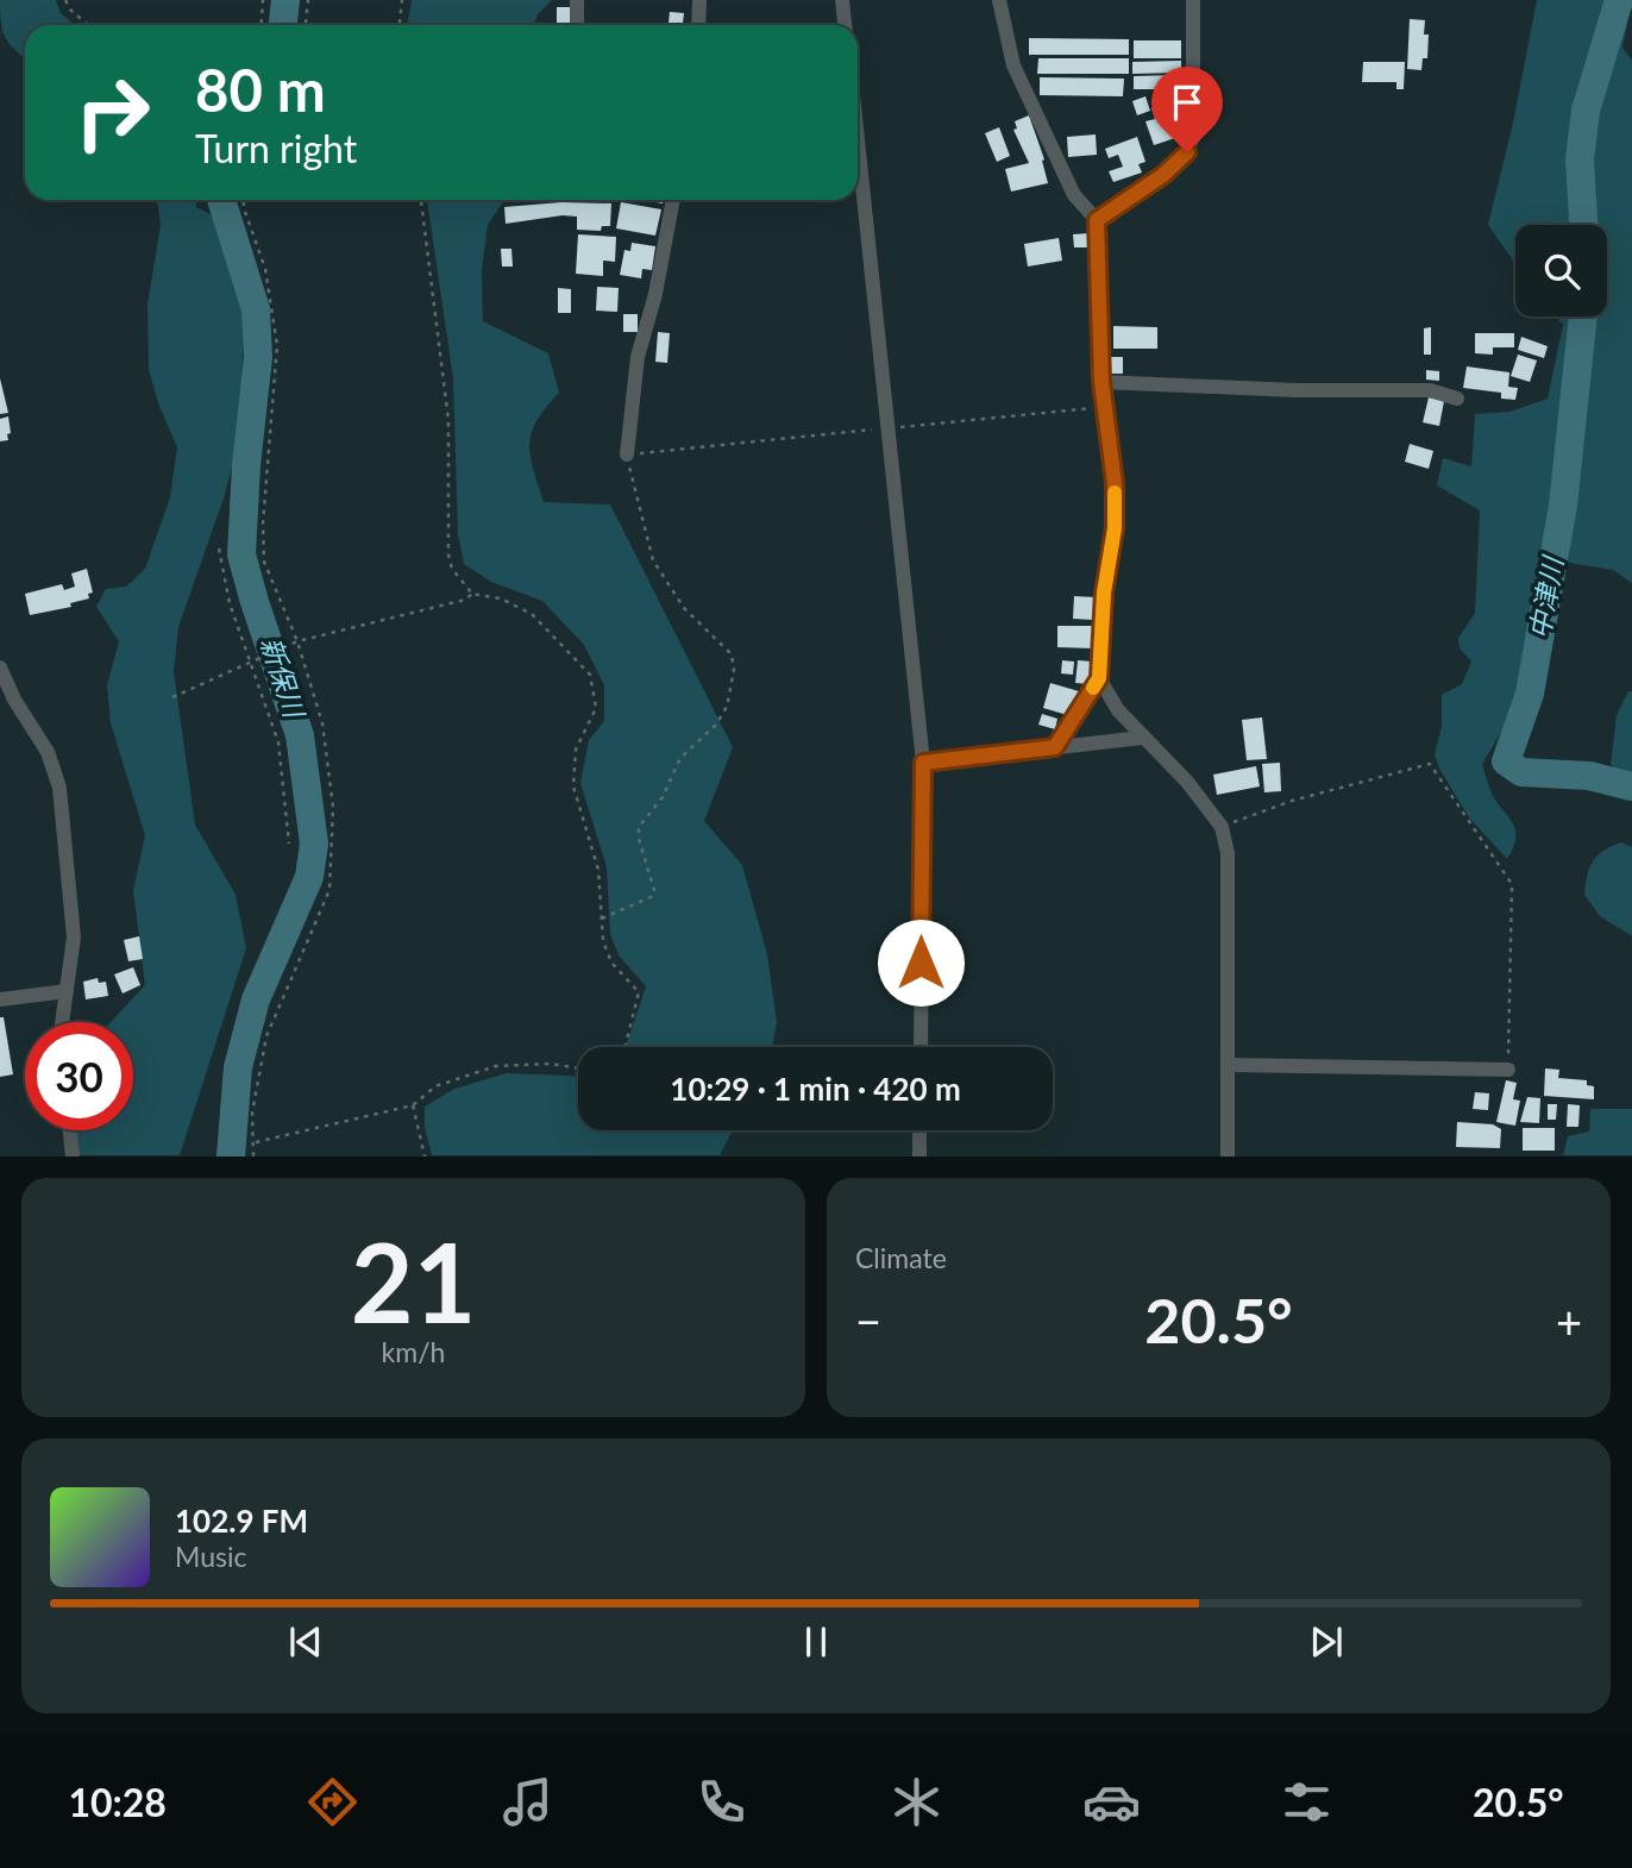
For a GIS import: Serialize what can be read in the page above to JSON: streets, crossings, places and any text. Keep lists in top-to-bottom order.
{
  "water": ["中津川", "新保川"],
  "page": {
    "turn": ["80 m", "Turn right"],
    "limit": "30",
    "trip": "10:29 · 1 min · 420 m",
    "tile": [
      ["21", "km/h"],
      "Climate"
    ],
    "heat": ["−", "20.5°", "+"],
    "song": ["102.9 FM", "Music"],
    "tabs": ["10:28", "20.5°"]
  }
}
